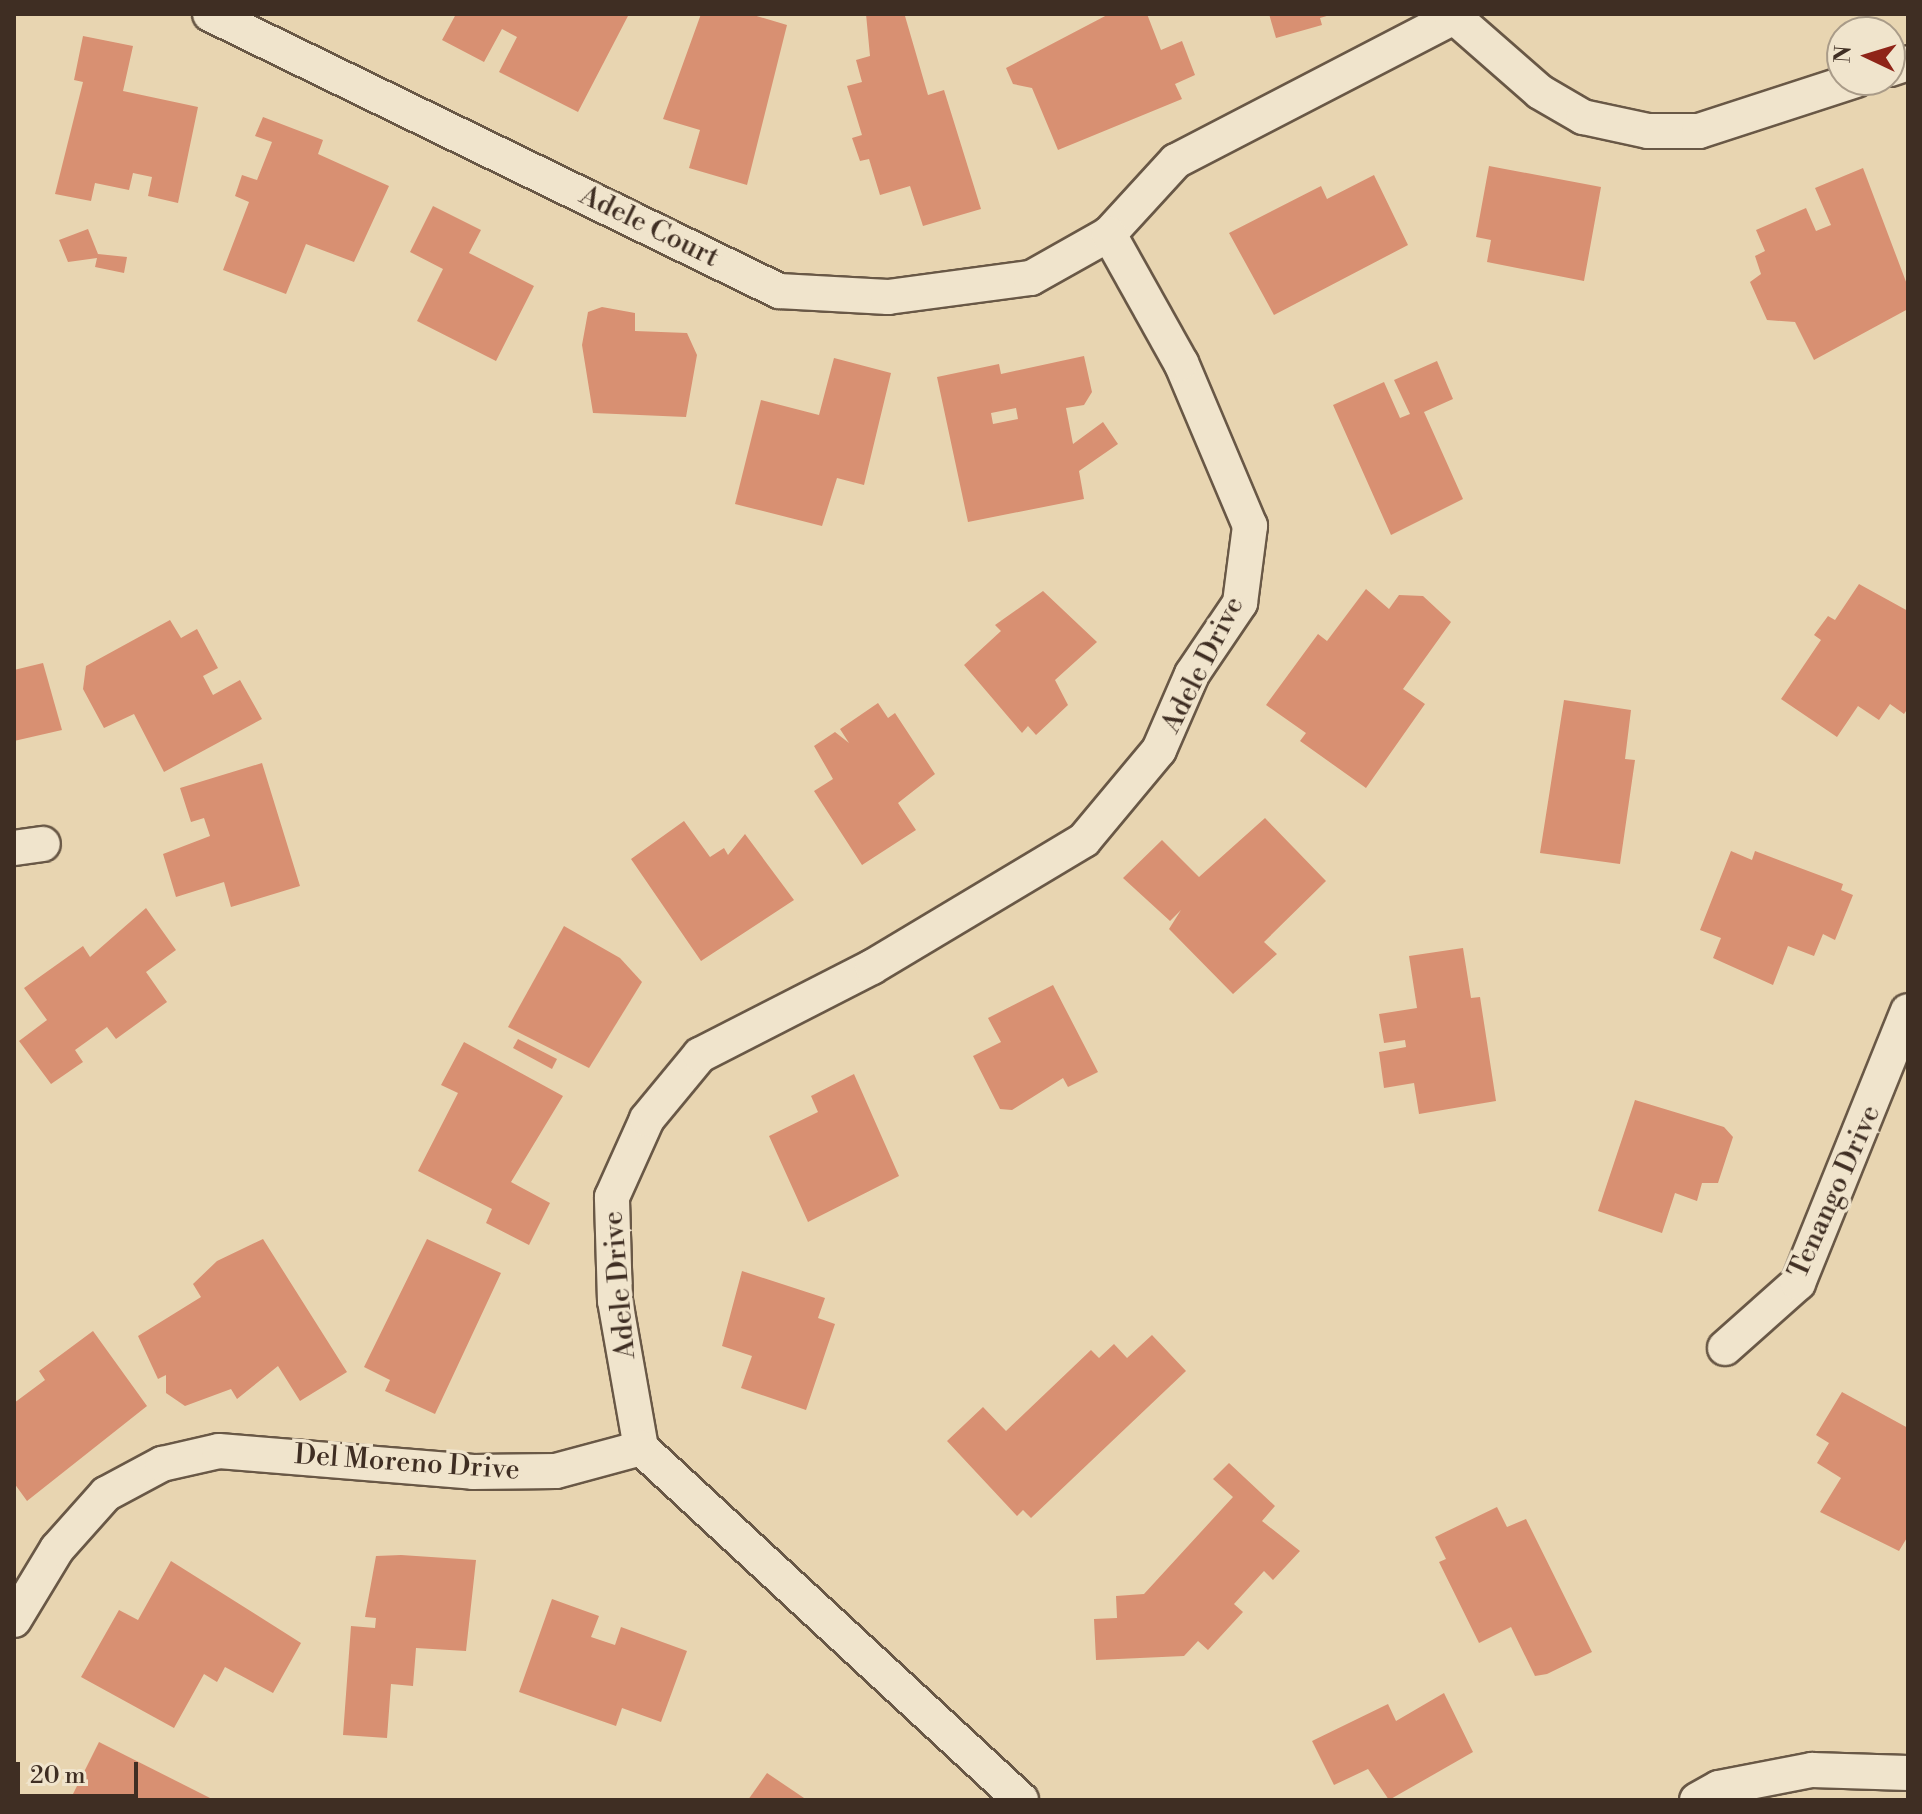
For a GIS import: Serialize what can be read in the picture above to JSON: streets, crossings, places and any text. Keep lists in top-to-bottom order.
{
  "streets": {
    "street": [
      "Adele Court",
      "Adele Drive",
      "Tenango Drive",
      "Del Moreno Drive"
    ]
  },
  "crossings": [
    ["Adele Court", "Adele Drive"],
    ["Adele Drive", "Del Moreno Drive"]
  ],
  "scale_bar": "20 m",
  "north": "left"
}
